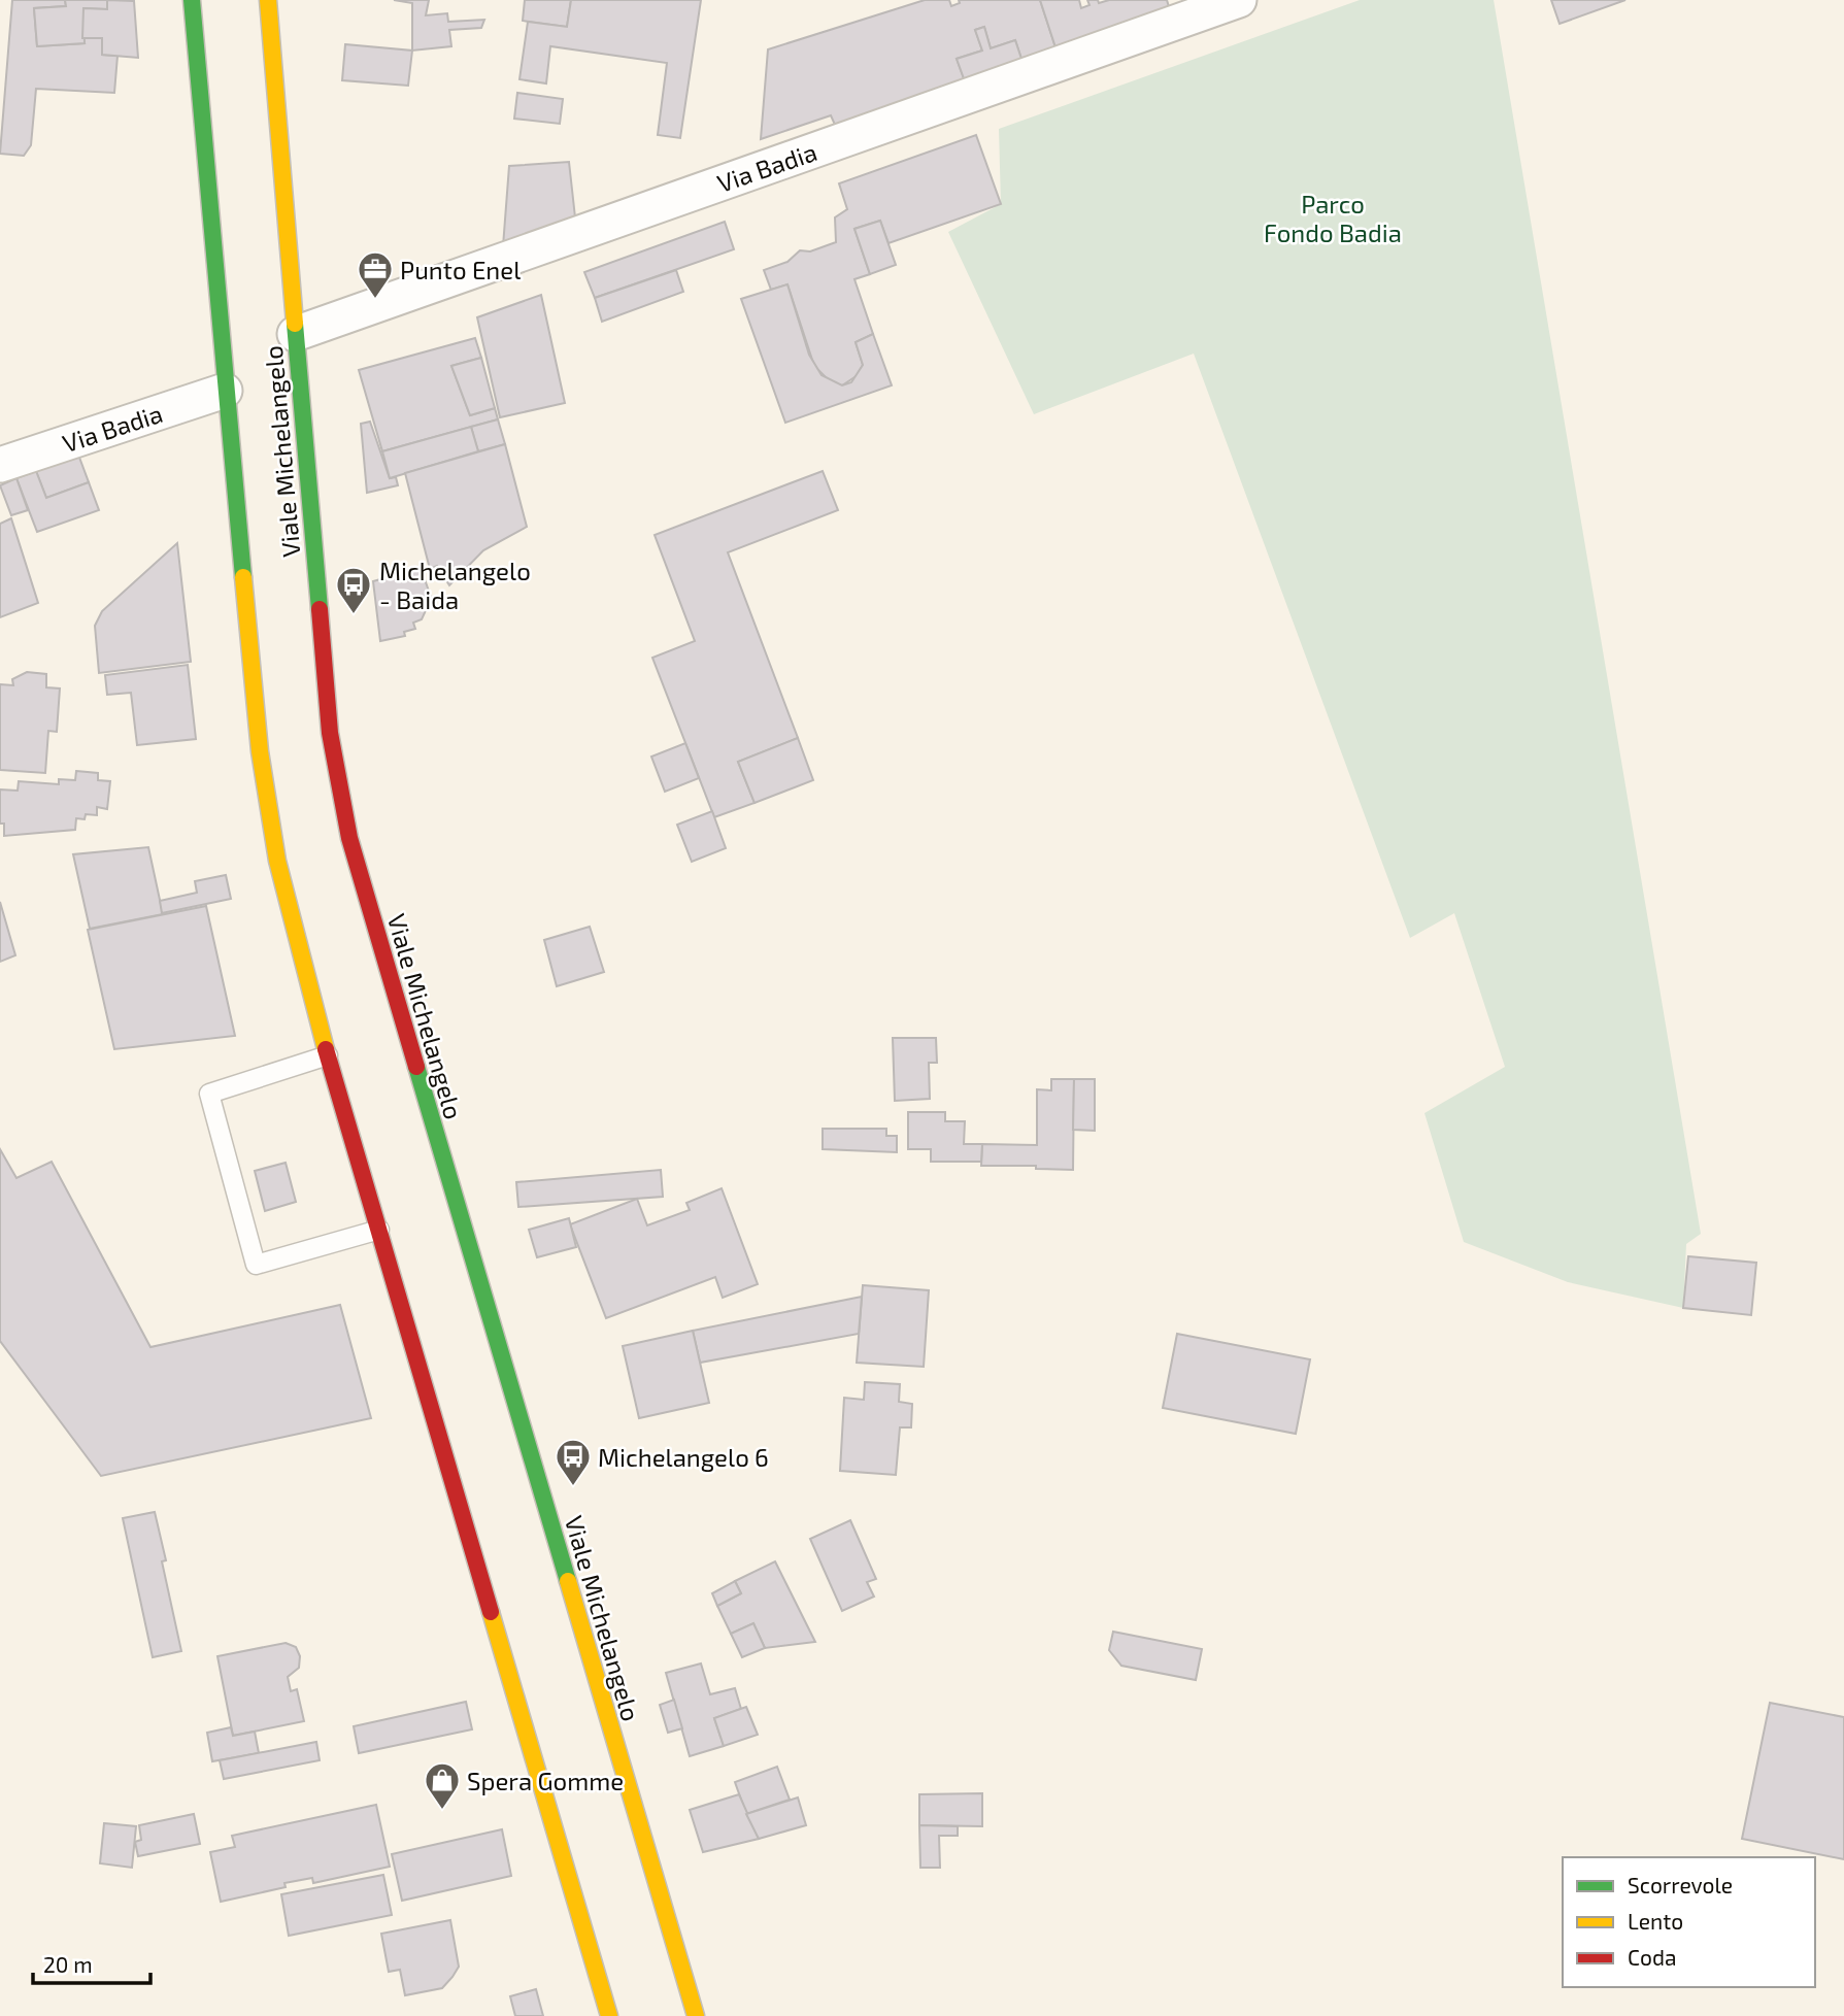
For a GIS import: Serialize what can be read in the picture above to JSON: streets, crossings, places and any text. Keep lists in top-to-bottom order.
{
  "streets": {
    "street": ["Via Badia", "Viale Michelangelo"]
  },
  "crossings": [
    ["Via Badia", "Viale Michelangelo"]
  ],
  "parks": ["Parco Fondo Badia"],
  "places": {
    "office": ["Punto Enel"],
    "bus stop": ["Michelangelo - Baida", "Michelangelo 6"],
    "shop": ["Spera Gomme"]
  },
  "legend": ["Scorrevole", "Lento", "Coda"],
  "scale_bar": "20 m"
}
